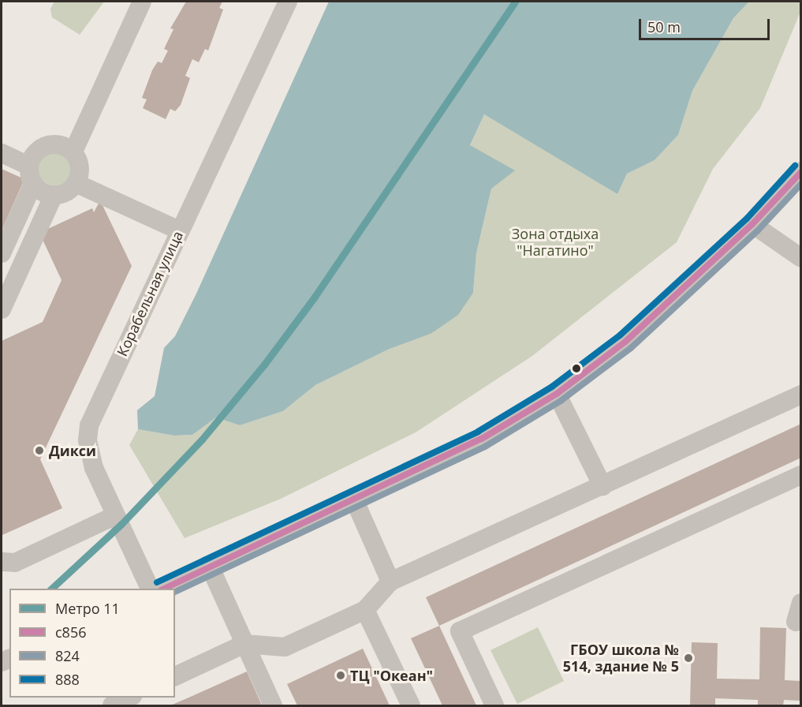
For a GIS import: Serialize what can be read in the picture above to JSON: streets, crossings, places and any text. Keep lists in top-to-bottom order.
{
  "streets": {
    "street": ["Корабельная улица"]
  },
  "parks": ["Зона отдыха \"Нагатино\""],
  "places": ["Дикси", "ГБОУ школа № 514, здание № 5", "ТЦ \"Океан\""],
  "lines": [
    "metro line 11",
    "transit line 888",
    "transit line с856",
    "transit line 824"
  ],
  "legend": [
    "Метро 11",
    "с856",
    "824",
    "888"
  ],
  "scale_bar": "50 m"
}
